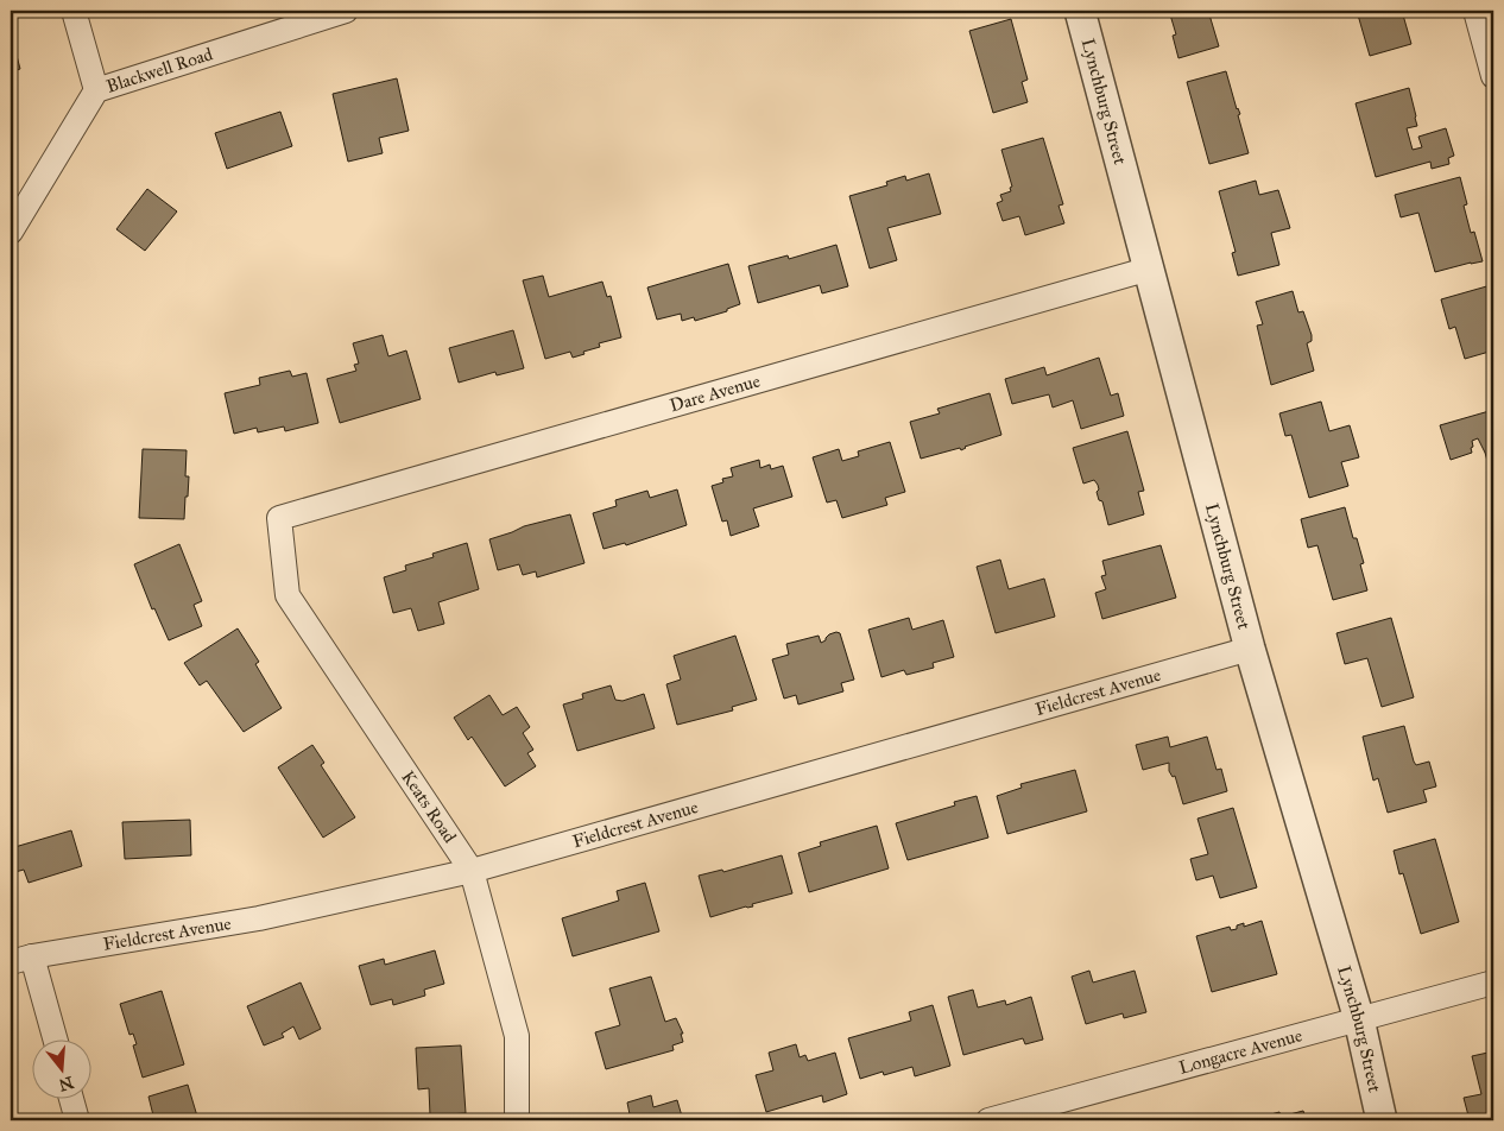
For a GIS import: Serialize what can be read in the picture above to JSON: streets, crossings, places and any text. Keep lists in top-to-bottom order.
{
  "streets": {
    "street": [
      "Blackwell Road",
      "Lynchburg Street",
      "Dare Avenue",
      "Fieldcrest Avenue",
      "Keats Road",
      "Longacre Avenue"
    ]
  },
  "crossings": [
    ["Lynchburg Street", "Dare Avenue"],
    ["Lynchburg Street", "Fieldcrest Avenue"],
    ["Lynchburg Street", "Longacre Avenue"],
    ["Dare Avenue", "Keats Road"],
    ["Fieldcrest Avenue", "Keats Road"]
  ],
  "north": "bottom"
}
